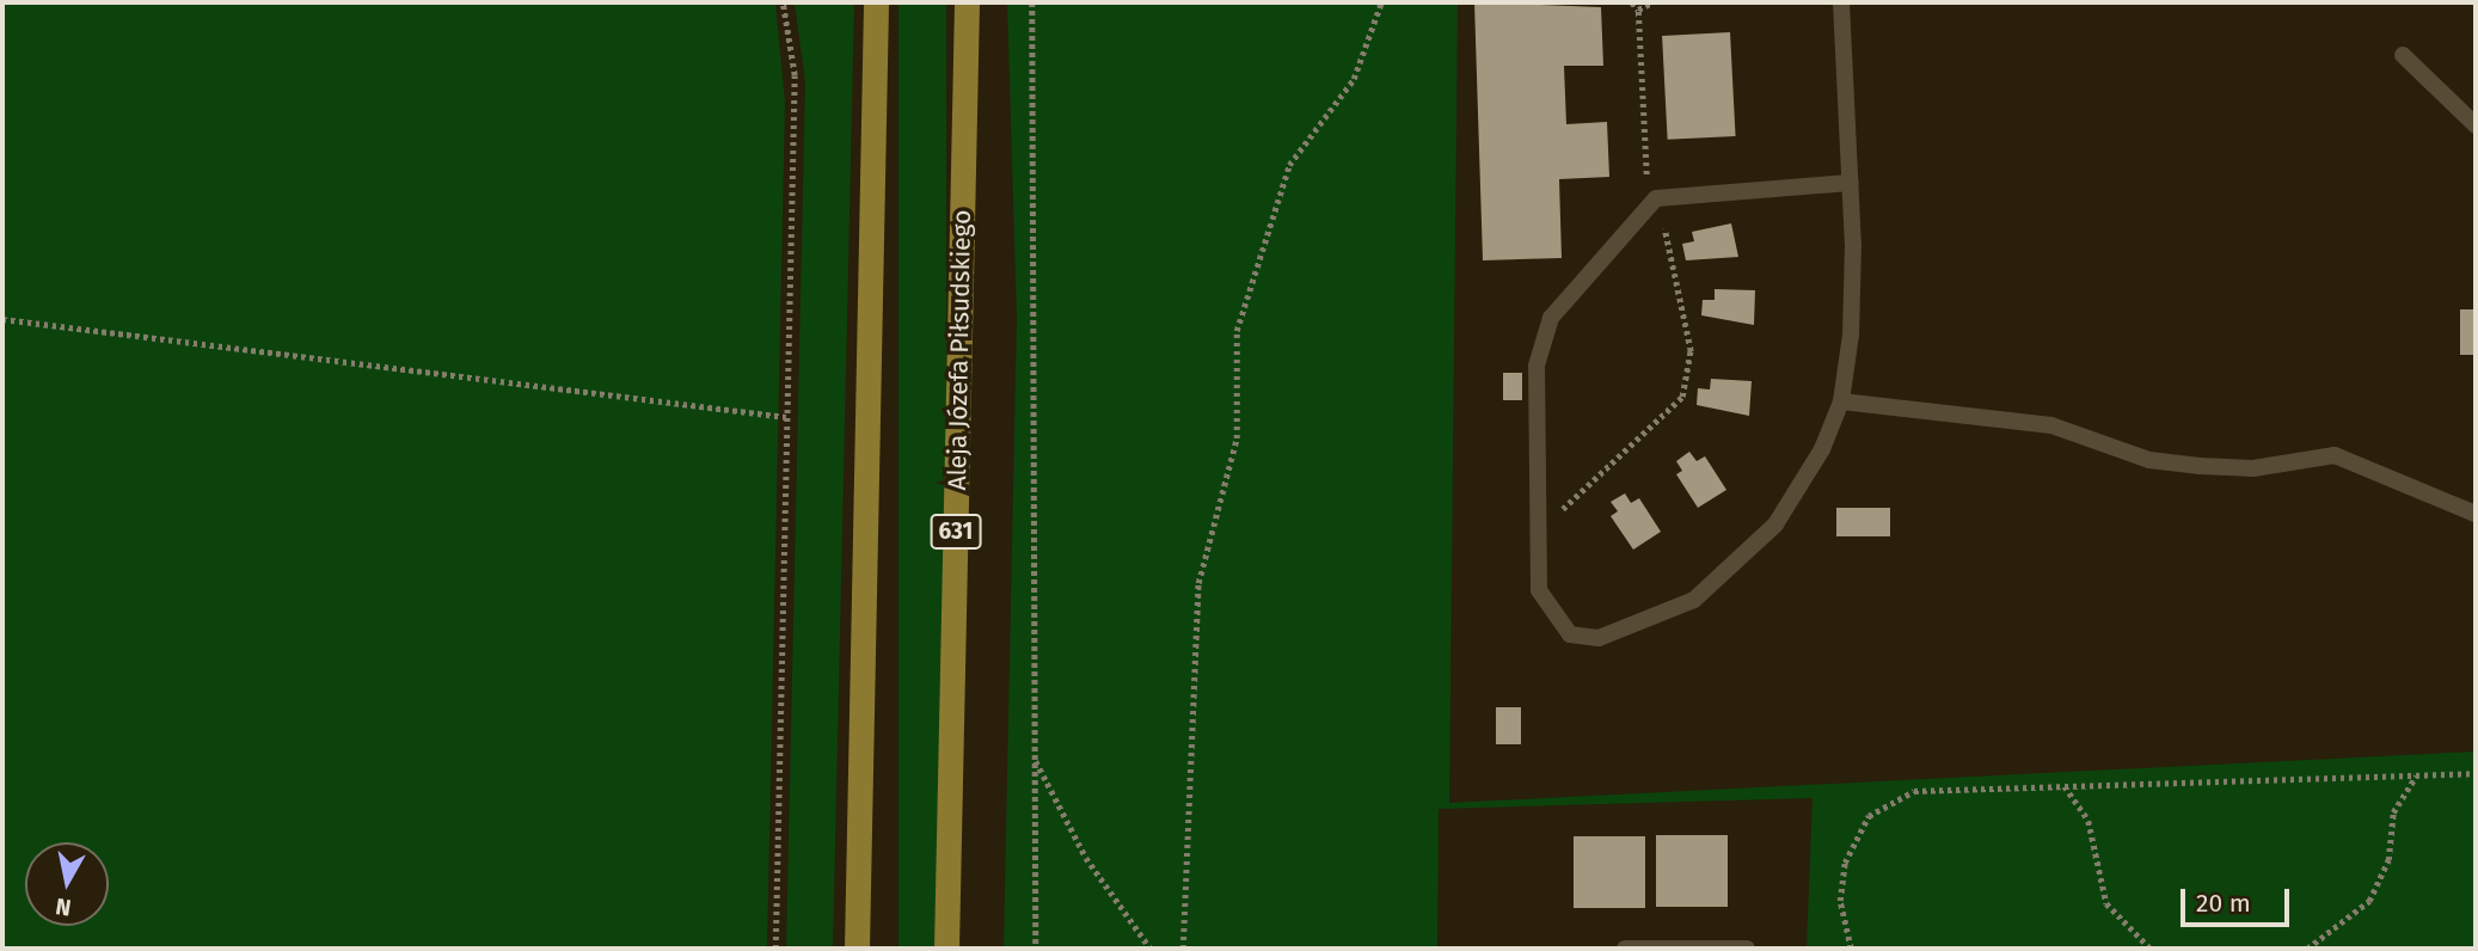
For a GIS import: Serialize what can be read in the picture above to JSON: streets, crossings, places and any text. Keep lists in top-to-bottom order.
{
  "streets": {
    "main road": ["Aleja Józefa Piłsudskiego", "631"]
  },
  "scale_bar": "20 m",
  "north": "bottom"
}
